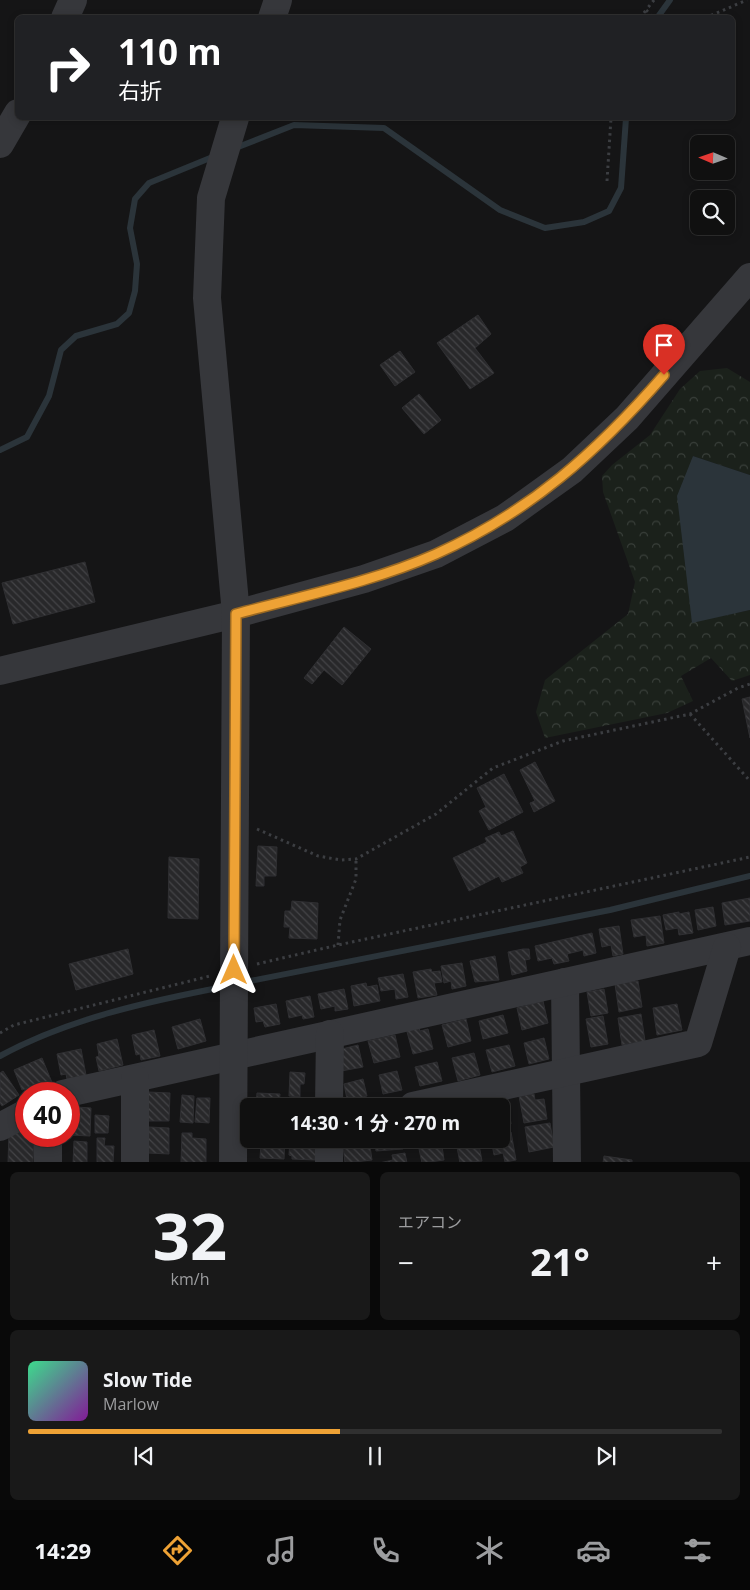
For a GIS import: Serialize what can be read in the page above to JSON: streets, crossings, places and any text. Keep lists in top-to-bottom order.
{
  "north": "left",
  "page": {
    "turn": ["110 m", "右折"],
    "limit": "40",
    "trip": "14:30 · 1 分 · 270 m",
    "tile": [
      ["32", "km/h"],
      "エアコン"
    ],
    "heat": ["−", "21°", "+"],
    "song": ["Slow Tide", "Marlow"],
    "tabs": "14:29"
  }
}
